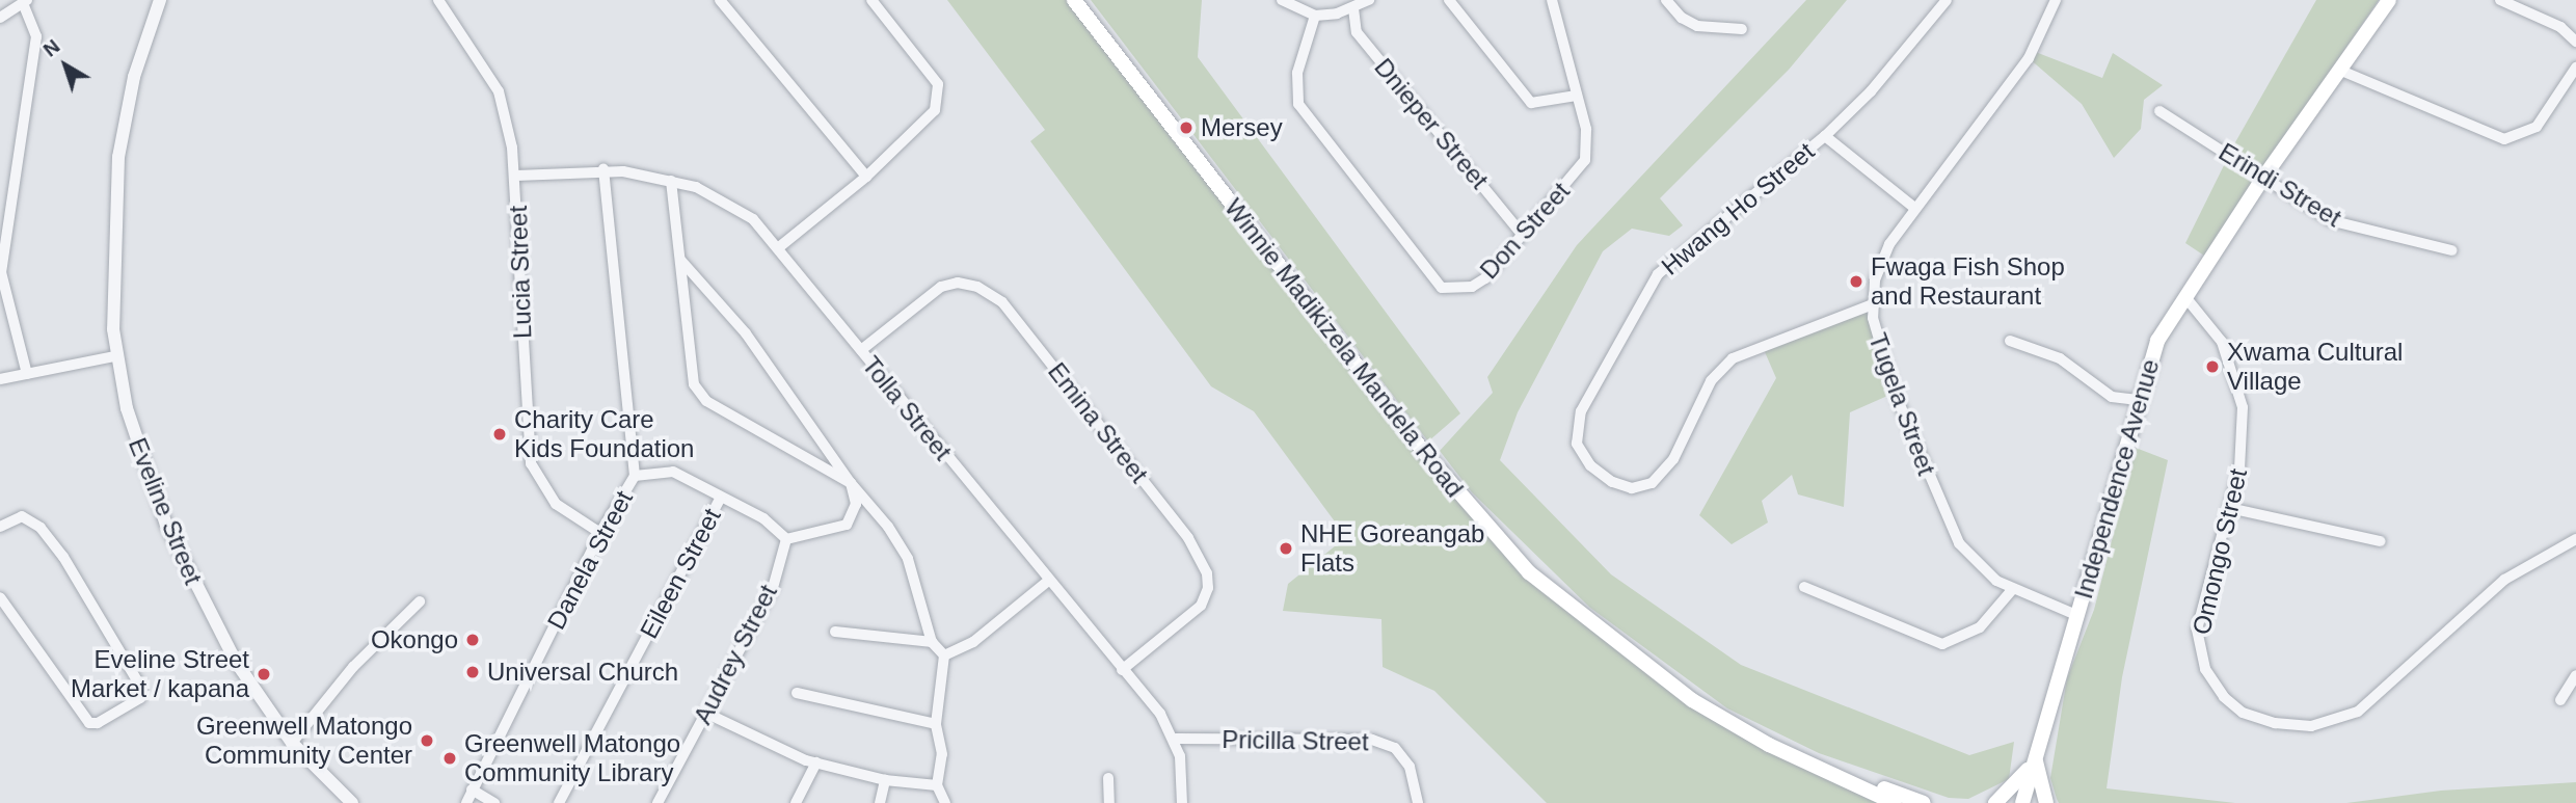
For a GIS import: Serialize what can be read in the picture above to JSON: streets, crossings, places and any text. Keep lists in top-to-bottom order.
{
  "streets": {
    "main road": ["Winnie Madikizela Mandela Road", "Independence Avenue"],
    "street": [
      "Dnieper Street",
      "Erindi Street",
      "Hwang Ho Street",
      "Don Street",
      "Lucia Street",
      "Tugela Street",
      "Tolla Street",
      "Emina Street",
      "Eveline Street",
      "Omongo Street",
      "Danela Street",
      "Eileen Street",
      "Audrey Street",
      "Pricilla Street"
    ]
  },
  "crossings": [
    ["Dnieper Street", "Don Street"],
    ["Erindi Street", "Independence Avenue"],
    ["Hwang Ho Street", "Tugela Street"],
    ["Lucia Street", "Tolla Street"],
    ["Lucia Street", "Danela Street"],
    ["Tugela Street", "Independence Avenue"],
    ["Tolla Street", "Emina Street"],
    ["Tolla Street", "Danela Street"],
    ["Tolla Street", "Pricilla Street"],
    ["Independence Avenue", "Omongo Street"]
  ],
  "places": [
    "Mersey",
    "Fwaga Fish Shop and Restaurant",
    "Xwama Cultural Village",
    "Charity Care Kids Foundation",
    "NHE Goreangab Flats",
    "Okongo",
    "Universal Church",
    "Eveline Street Market / kapana",
    "Greenwell Matongo Community Center",
    "Greenwell Matongo Community Library"
  ],
  "north": "top left"
}
